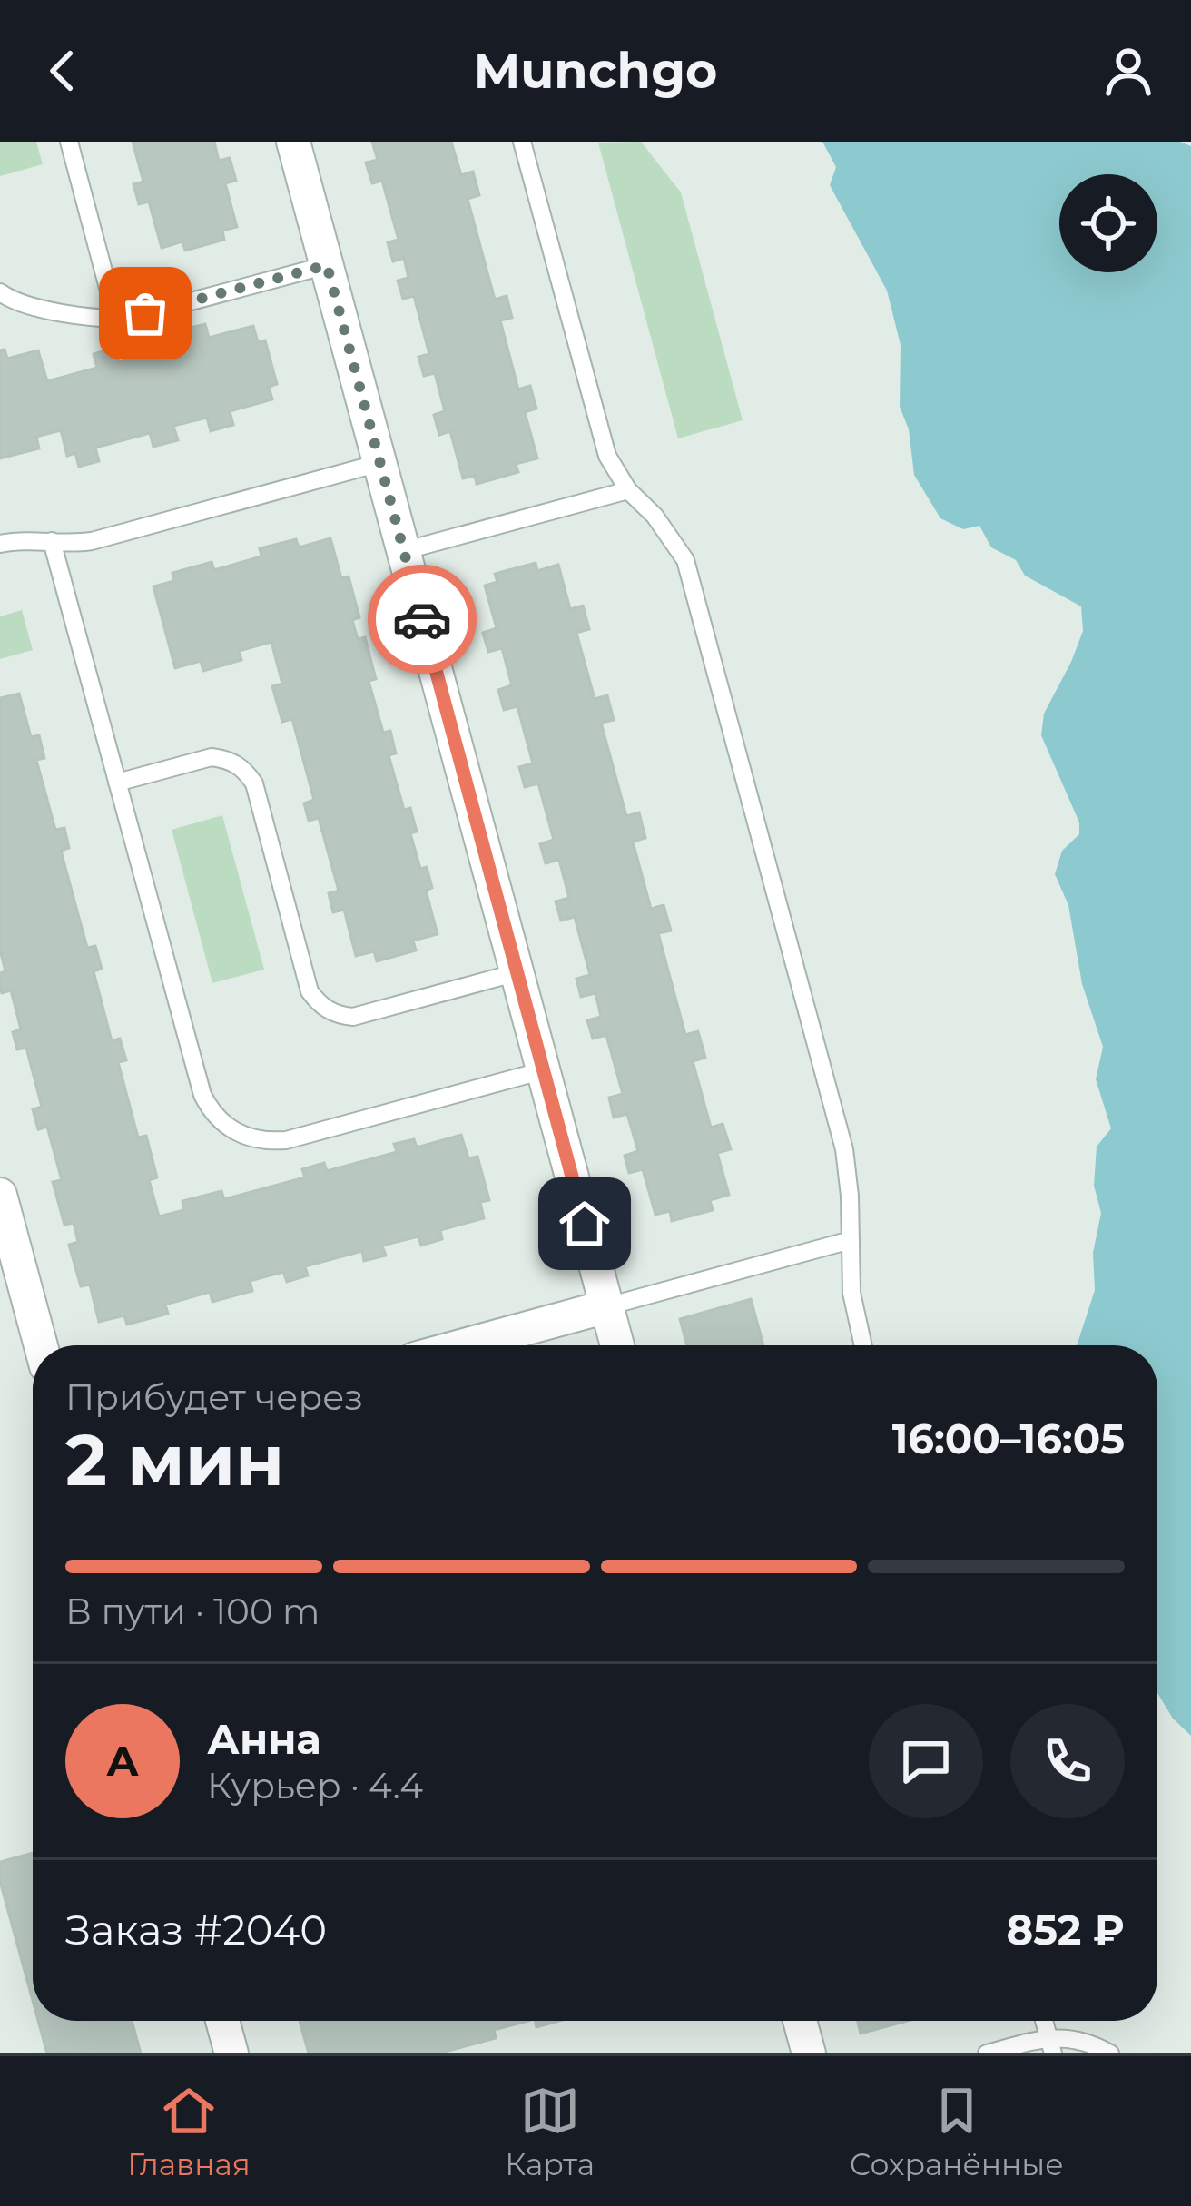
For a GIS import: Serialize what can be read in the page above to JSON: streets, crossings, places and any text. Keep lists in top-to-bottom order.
{
  "page": {
    "header": "Munchgo",
    "heading": ["2 мин", "Прибудет через", "16:00–16:05"],
    "panel": [
      "Анна",
      "Курьер · 4.4",
      "Заказ #2040",
      "852 ₽"
    ],
    "bar": "В пути · 100 m",
    "round": "А",
    "tabs": ["Главная", "Карта", "Сохранённые"]
  }
}
